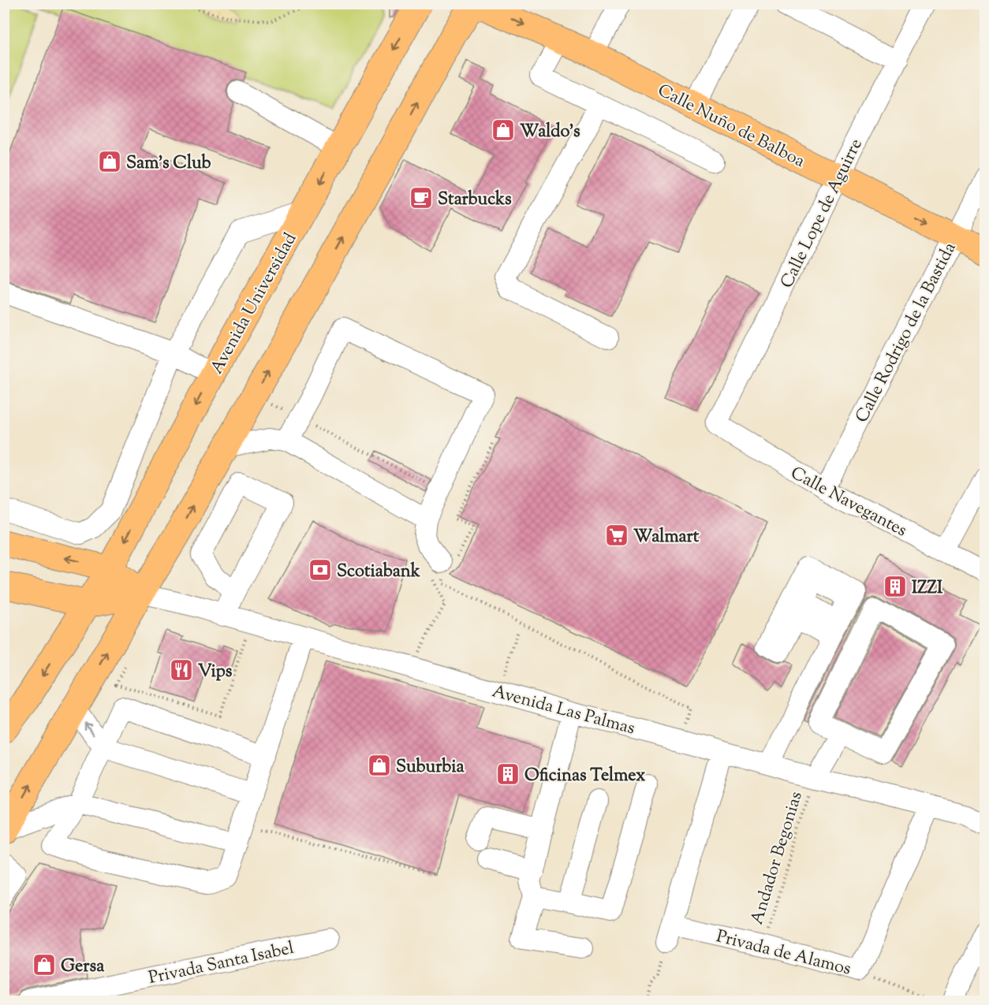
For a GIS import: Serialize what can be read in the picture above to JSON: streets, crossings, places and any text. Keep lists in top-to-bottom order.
{
  "streets": {
    "main road": ["Calle Nuño de Balboa", "Avenida Universidad"],
    "street": [
      "Calle Lope de Aguirre",
      "Calle Rodrigo de la Bastida",
      "Calle Navegantes",
      "Avenida Las Palmas",
      "Privada de Alamos",
      "Privada Santa Isabel"
    ],
    "path": ["Andador Begonias"]
  },
  "crossings": [
    ["Calle Nuño de Balboa", "Calle Lope de Aguirre"],
    ["Calle Nuño de Balboa", "Calle Rodrigo de la Bastida"],
    ["Calle Lope de Aguirre", "Calle Navegantes"],
    ["Calle Rodrigo de la Bastida", "Calle Navegantes"],
    ["Avenida Las Palmas", "Andador Begonias"],
    ["Avenida Las Palmas", "Privada de Alamos"],
    ["Andador Begonias", "Privada de Alamos"]
  ],
  "one_way": ["Calle Nuño de Balboa"],
  "places": {
    "shop": [
      "Waldo's",
      "Sam's Club",
      "Suburbia",
      "Gersa"
    ],
    "cafe": ["Starbucks"],
    "supermarket": ["Walmart"],
    "bank": ["Scotiabank"],
    "building": ["IZZI", "Oficinas Telmex"],
    "restaurant": ["Vips"]
  }
}
